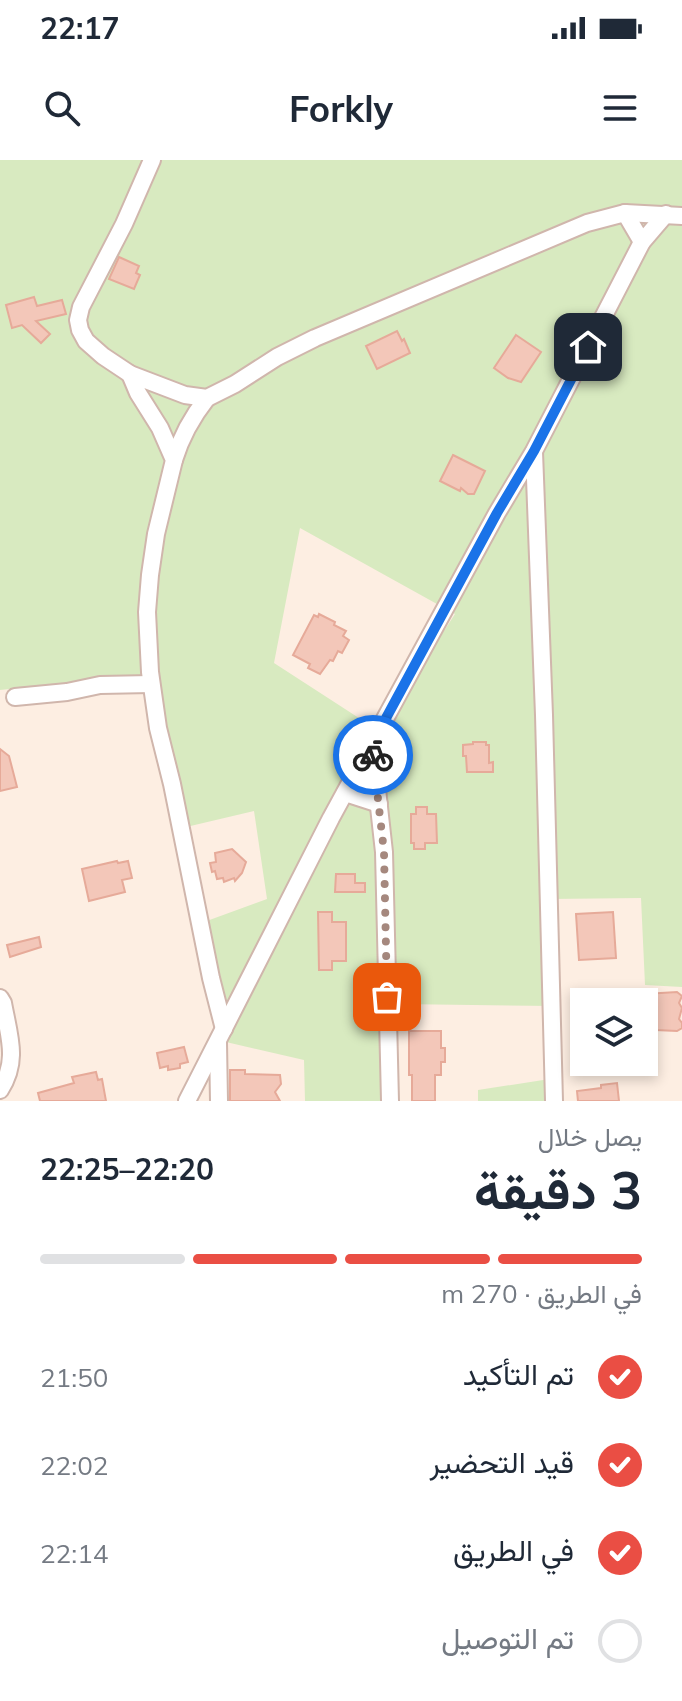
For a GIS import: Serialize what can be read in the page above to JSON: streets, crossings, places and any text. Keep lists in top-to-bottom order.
{
  "page": {
    "status": "22:17",
    "header": "Forkly",
    "heading": ["3 دقيقة", "يصل خلال", "22:20–22:25"],
    "bar": "في الطريق · 270 m",
    "list": [
      ["تم التأكيد", "21:50"],
      ["قيد التحضير", "22:02"],
      ["في الطريق", "22:14"],
      "تم التوصيل"
    ]
  }
}
